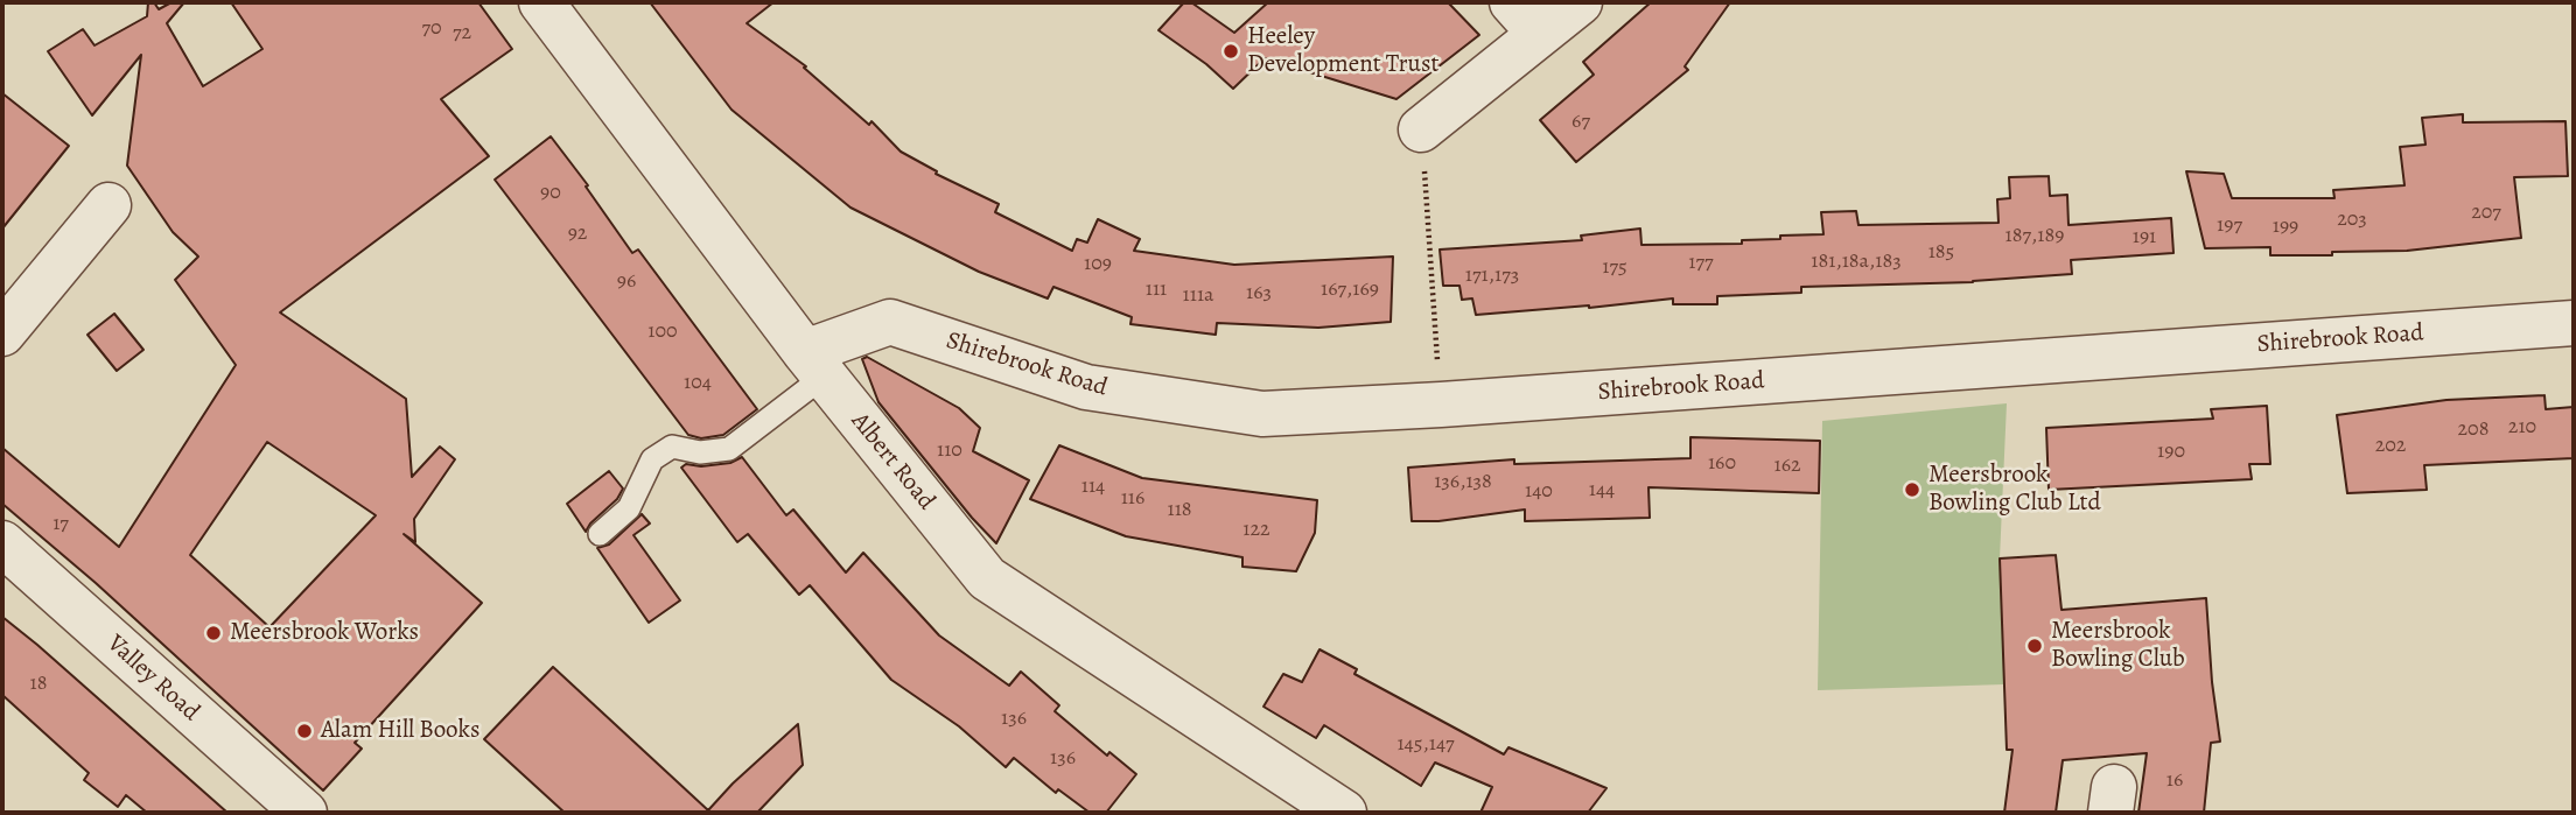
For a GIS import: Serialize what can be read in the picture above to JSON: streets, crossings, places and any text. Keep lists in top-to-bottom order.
{
  "streets": {
    "street": ["Shirebrook Road", "Albert Road", "Valley Road"]
  },
  "crossings": [
    ["Shirebrook Road", "Albert Road"]
  ],
  "places": [
    "Heeley Development Trust",
    "Meersbrook Bowling Club Ltd",
    "Meersbrook Works",
    "Meersbrook Bowling Club",
    "Alam Hill Books"
  ],
  "house_numbers": [
    "70",
    "72",
    "67",
    "90",
    "207",
    "203",
    "197",
    "199",
    "92",
    "187,189",
    "191",
    "185",
    "181,18a,183",
    "177",
    "109",
    "175",
    "171,173",
    "96",
    "111",
    "167,169",
    "163",
    "111a",
    "100",
    "104",
    "210",
    "208",
    "202",
    "110",
    "190",
    "160",
    "162",
    "136,138",
    "114",
    "144",
    "140",
    "116",
    "118",
    "17",
    "122",
    "18",
    "136",
    "145,147",
    "136",
    "16"
  ]
}
